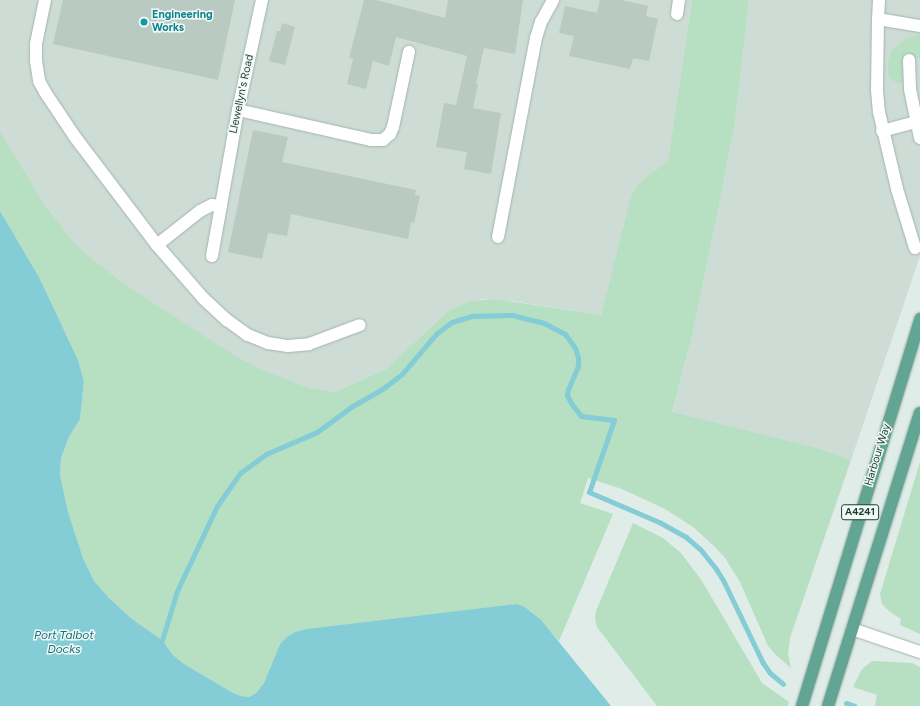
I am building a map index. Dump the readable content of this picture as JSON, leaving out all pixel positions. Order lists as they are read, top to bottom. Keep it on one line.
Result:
{"streets":{"main road":["Harbour Way","A4241"],"street":["Llewellyn's Road"]},"water":["Port Talbot Docks"],"places":["Engineering Works"]}
